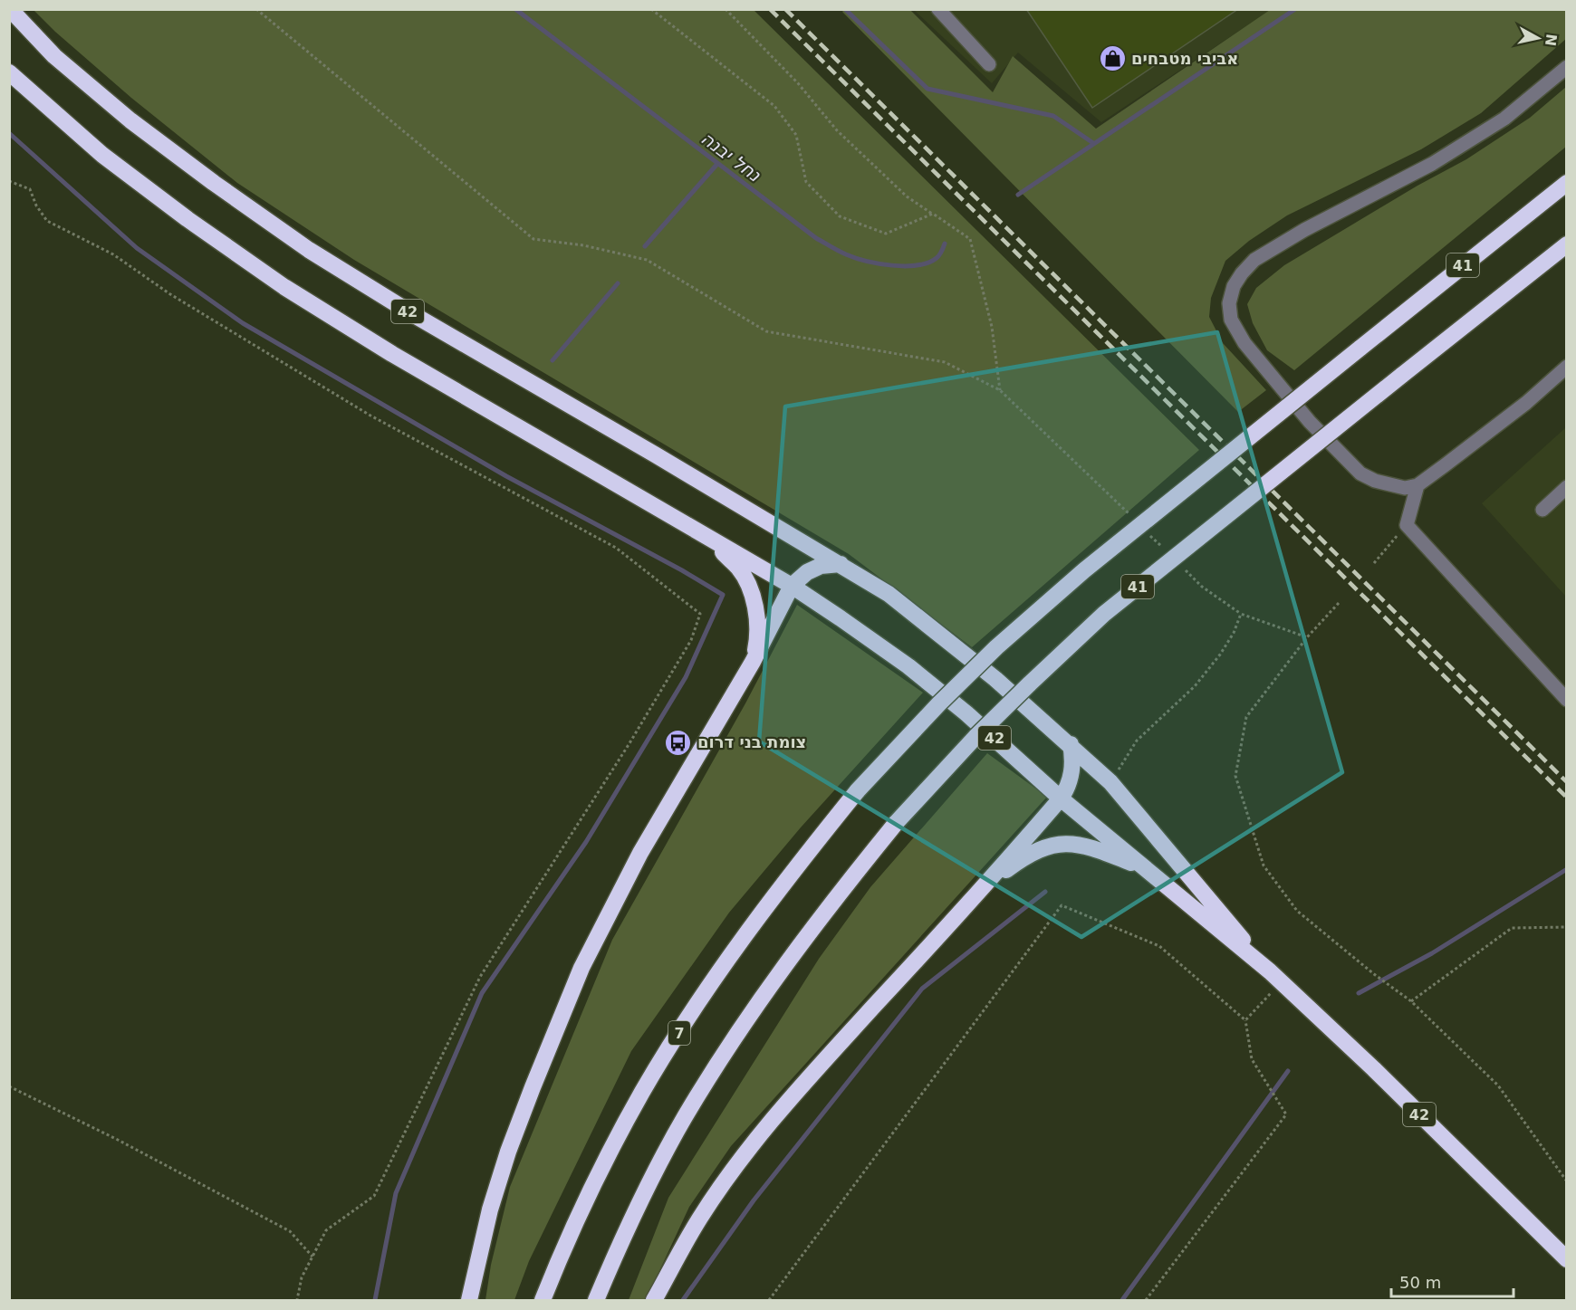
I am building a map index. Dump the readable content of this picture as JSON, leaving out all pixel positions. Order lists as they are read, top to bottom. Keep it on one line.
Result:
{"streets":{"highway":["41","42","7"]},"crossings":[["41","7"]],"water":["נחל יבנה"],"places":{"shop":["אביבי מטבחים"],"bus stop":["צומת בני דרום"]},"scale_bar":"50 m","north":"right"}
